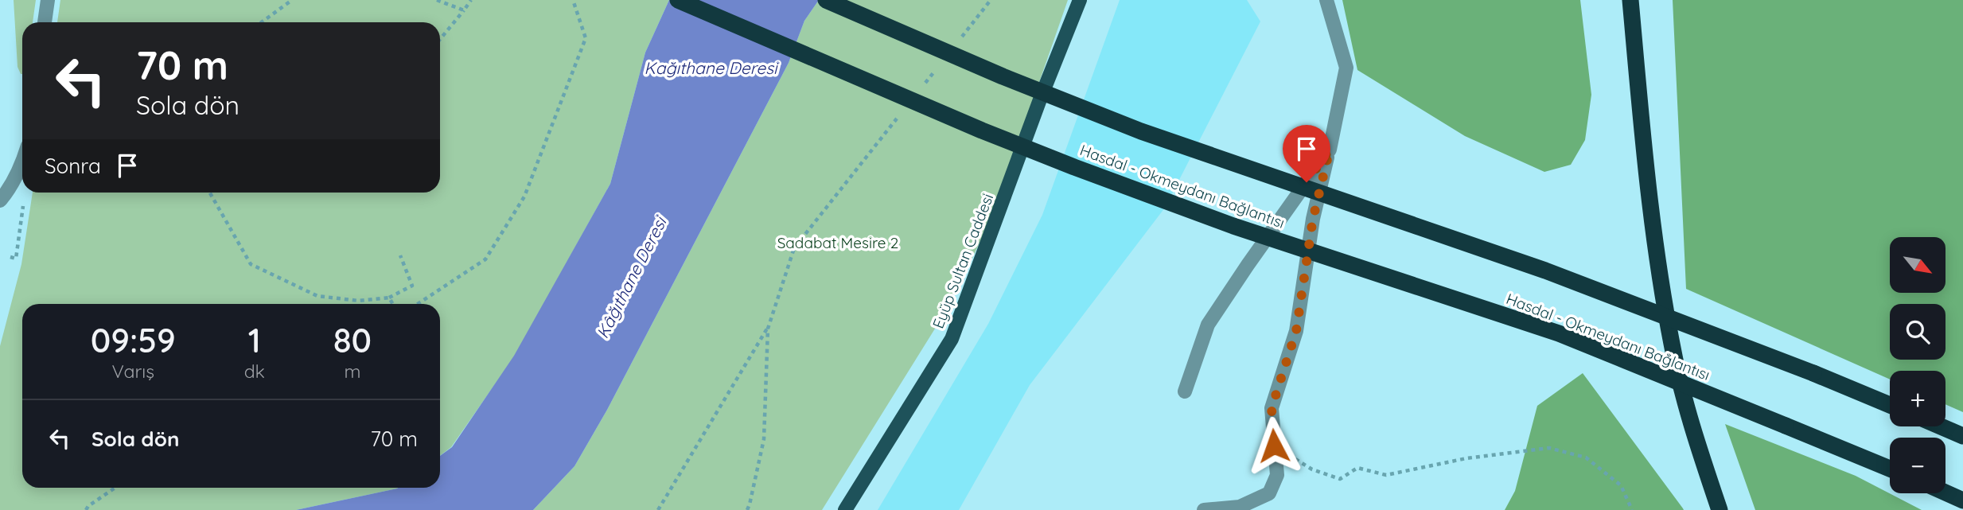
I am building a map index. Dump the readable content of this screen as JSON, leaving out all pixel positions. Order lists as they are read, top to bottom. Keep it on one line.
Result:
{"streets":{"highway":["Hasdal - Okmeydanı Bağlantısı"],"main road":["Eyüp Sultan Caddesi"]},"water":["Kağıthane Deresi","Kâğıthane Deresi"],"parks":["Sadabat Mesire 2"],"north":"bottom right","page":{"turn":["70 m","Sola dön"],"then":"Sonra","map_buttons":["+","−"],"eta":["09:59","Varış","1","dk","80","m"],"list":[{"name":"Sola dön","value":"70 m"}]}}
